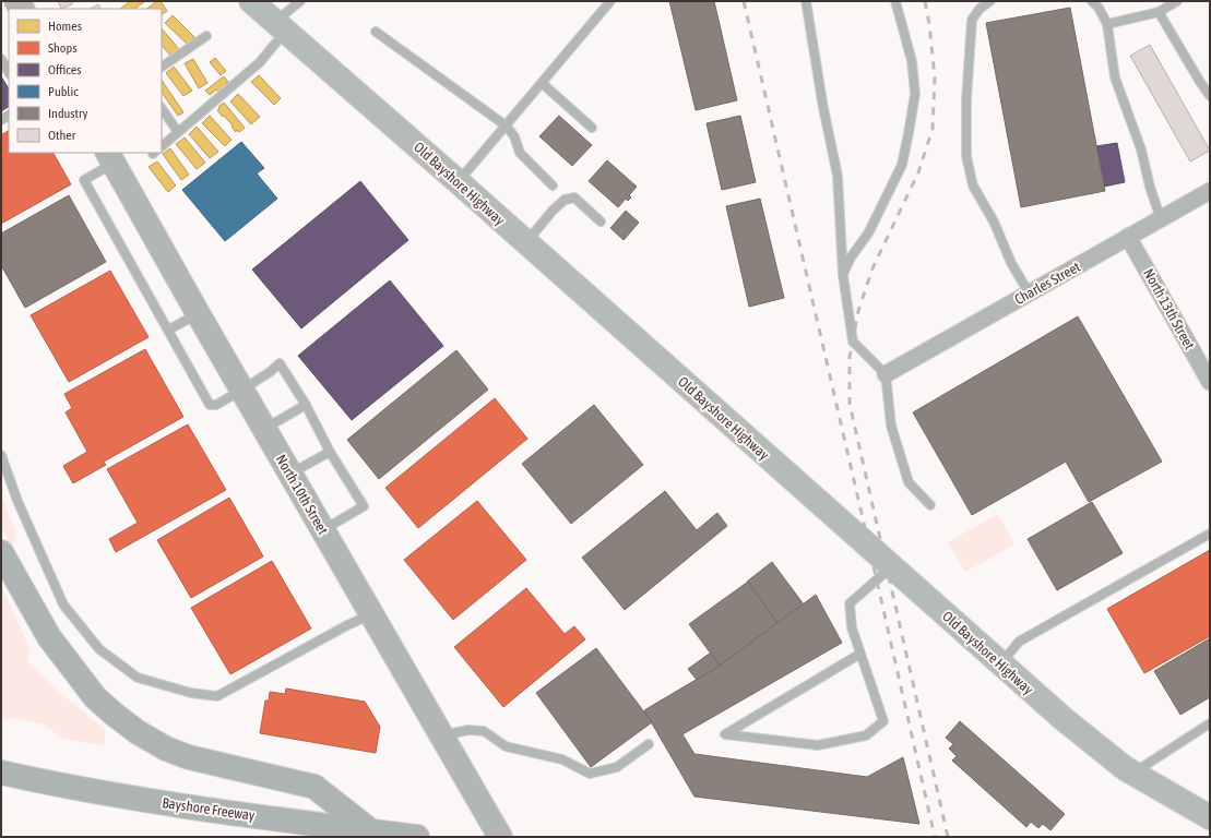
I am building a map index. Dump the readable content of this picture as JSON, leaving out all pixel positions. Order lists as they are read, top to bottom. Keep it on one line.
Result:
{"streets":{"highway":["Bayshore Freeway"],"main road":["Old Bayshore Highway","North 10th Street"],"street":["Charles Street","North 13th Street"]},"crossings":[["Charles Street","North 13th Street"]],"legend":["Homes","Shops","Offices","Public","Industry","Other"]}
